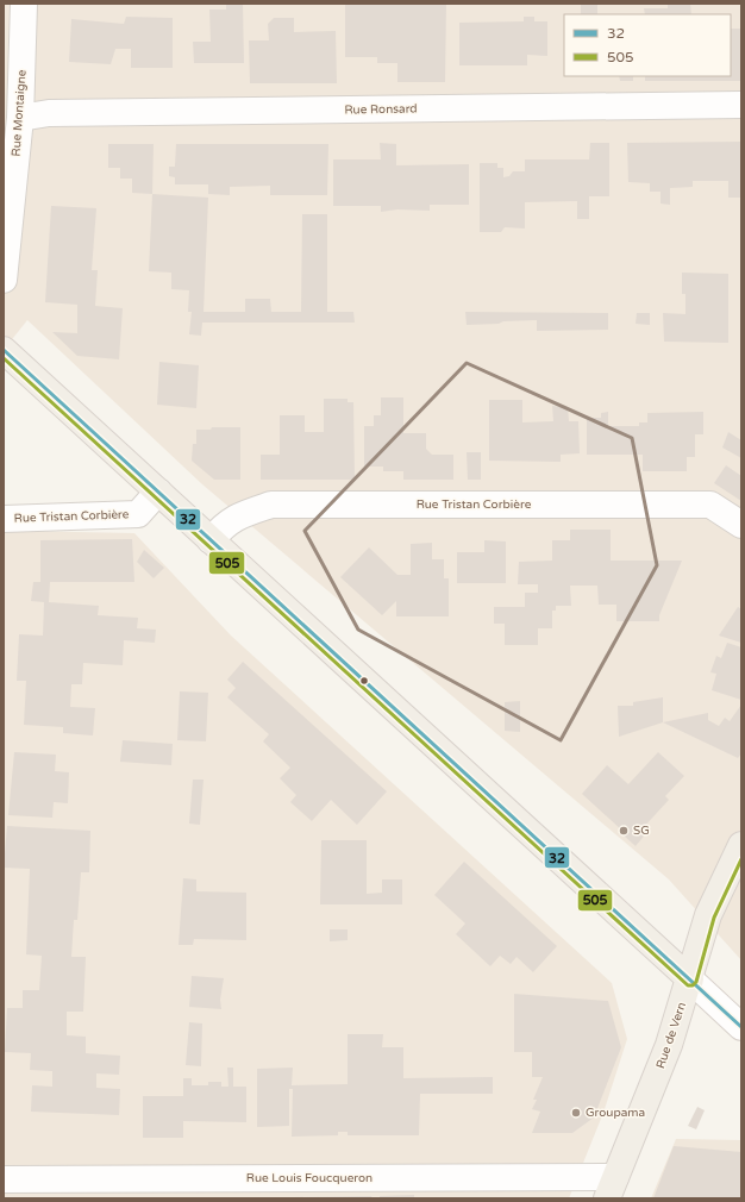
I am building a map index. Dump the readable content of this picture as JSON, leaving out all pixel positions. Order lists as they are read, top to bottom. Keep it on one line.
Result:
{"streets":{"main road":["Rue de Vern"],"street":["Rue Ronsard","Rue Montaigne","Rue Tristan Corbière","Rue Louis Foucqueron"]},"crossings":[["Rue Ronsard","Rue Montaigne"],["Rue de Vern","Rue Louis Foucqueron"]],"places":["SG","Groupama"],"lines":["transit line 32","transit line 505"],"legend":["32","505"]}
